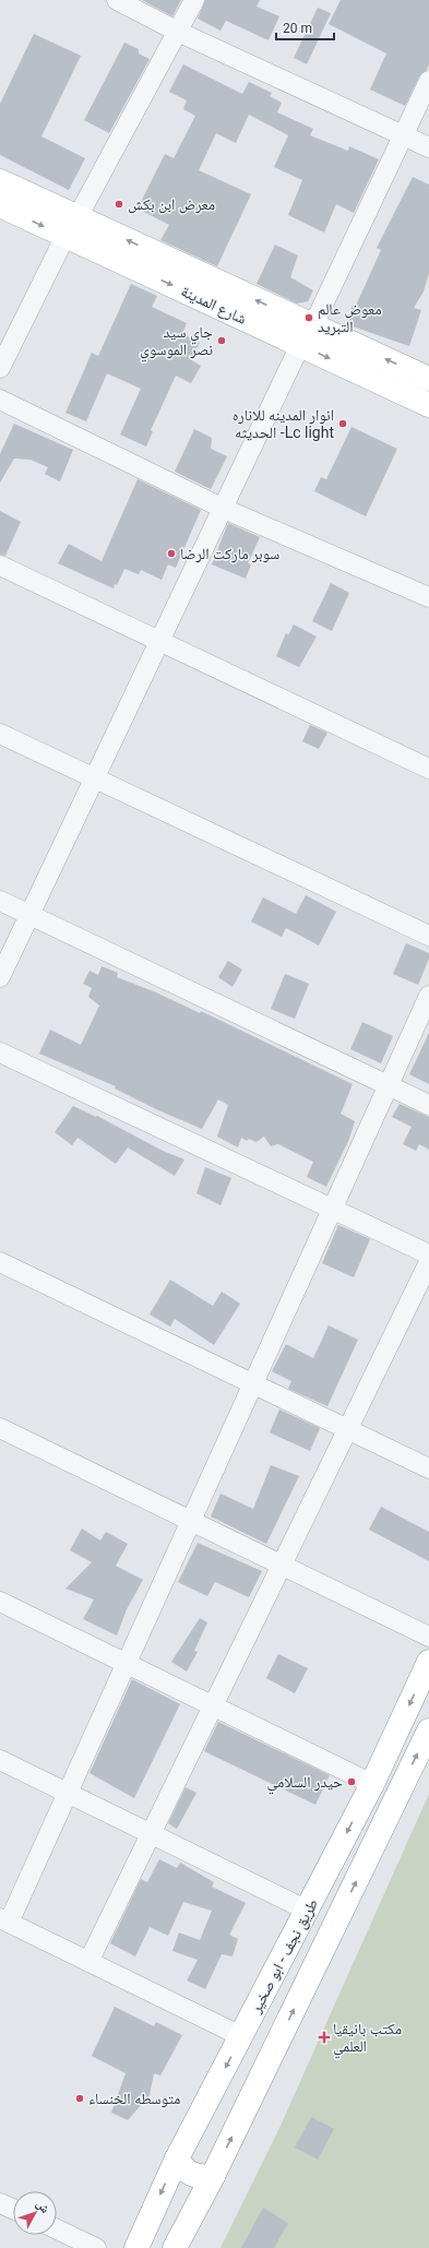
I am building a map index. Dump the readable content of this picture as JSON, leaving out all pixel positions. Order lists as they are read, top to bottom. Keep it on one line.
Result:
{"streets":{"main road":["شارع المدينة","طريق نجف - ابو صخير"]},"places":{"other":["معرض ابن بكش","معوض عالم التبريد","جاي سيد نصر الموسوي","انوار المدينه للاناره الحديثه -Lc light","سوبر ماركت الرضا","حيدر السلامي","متوسطه الخنساء"],"health":["مكتب بانيقيا العلمي"]},"scale_bar":"20 m","north":"top right"}
